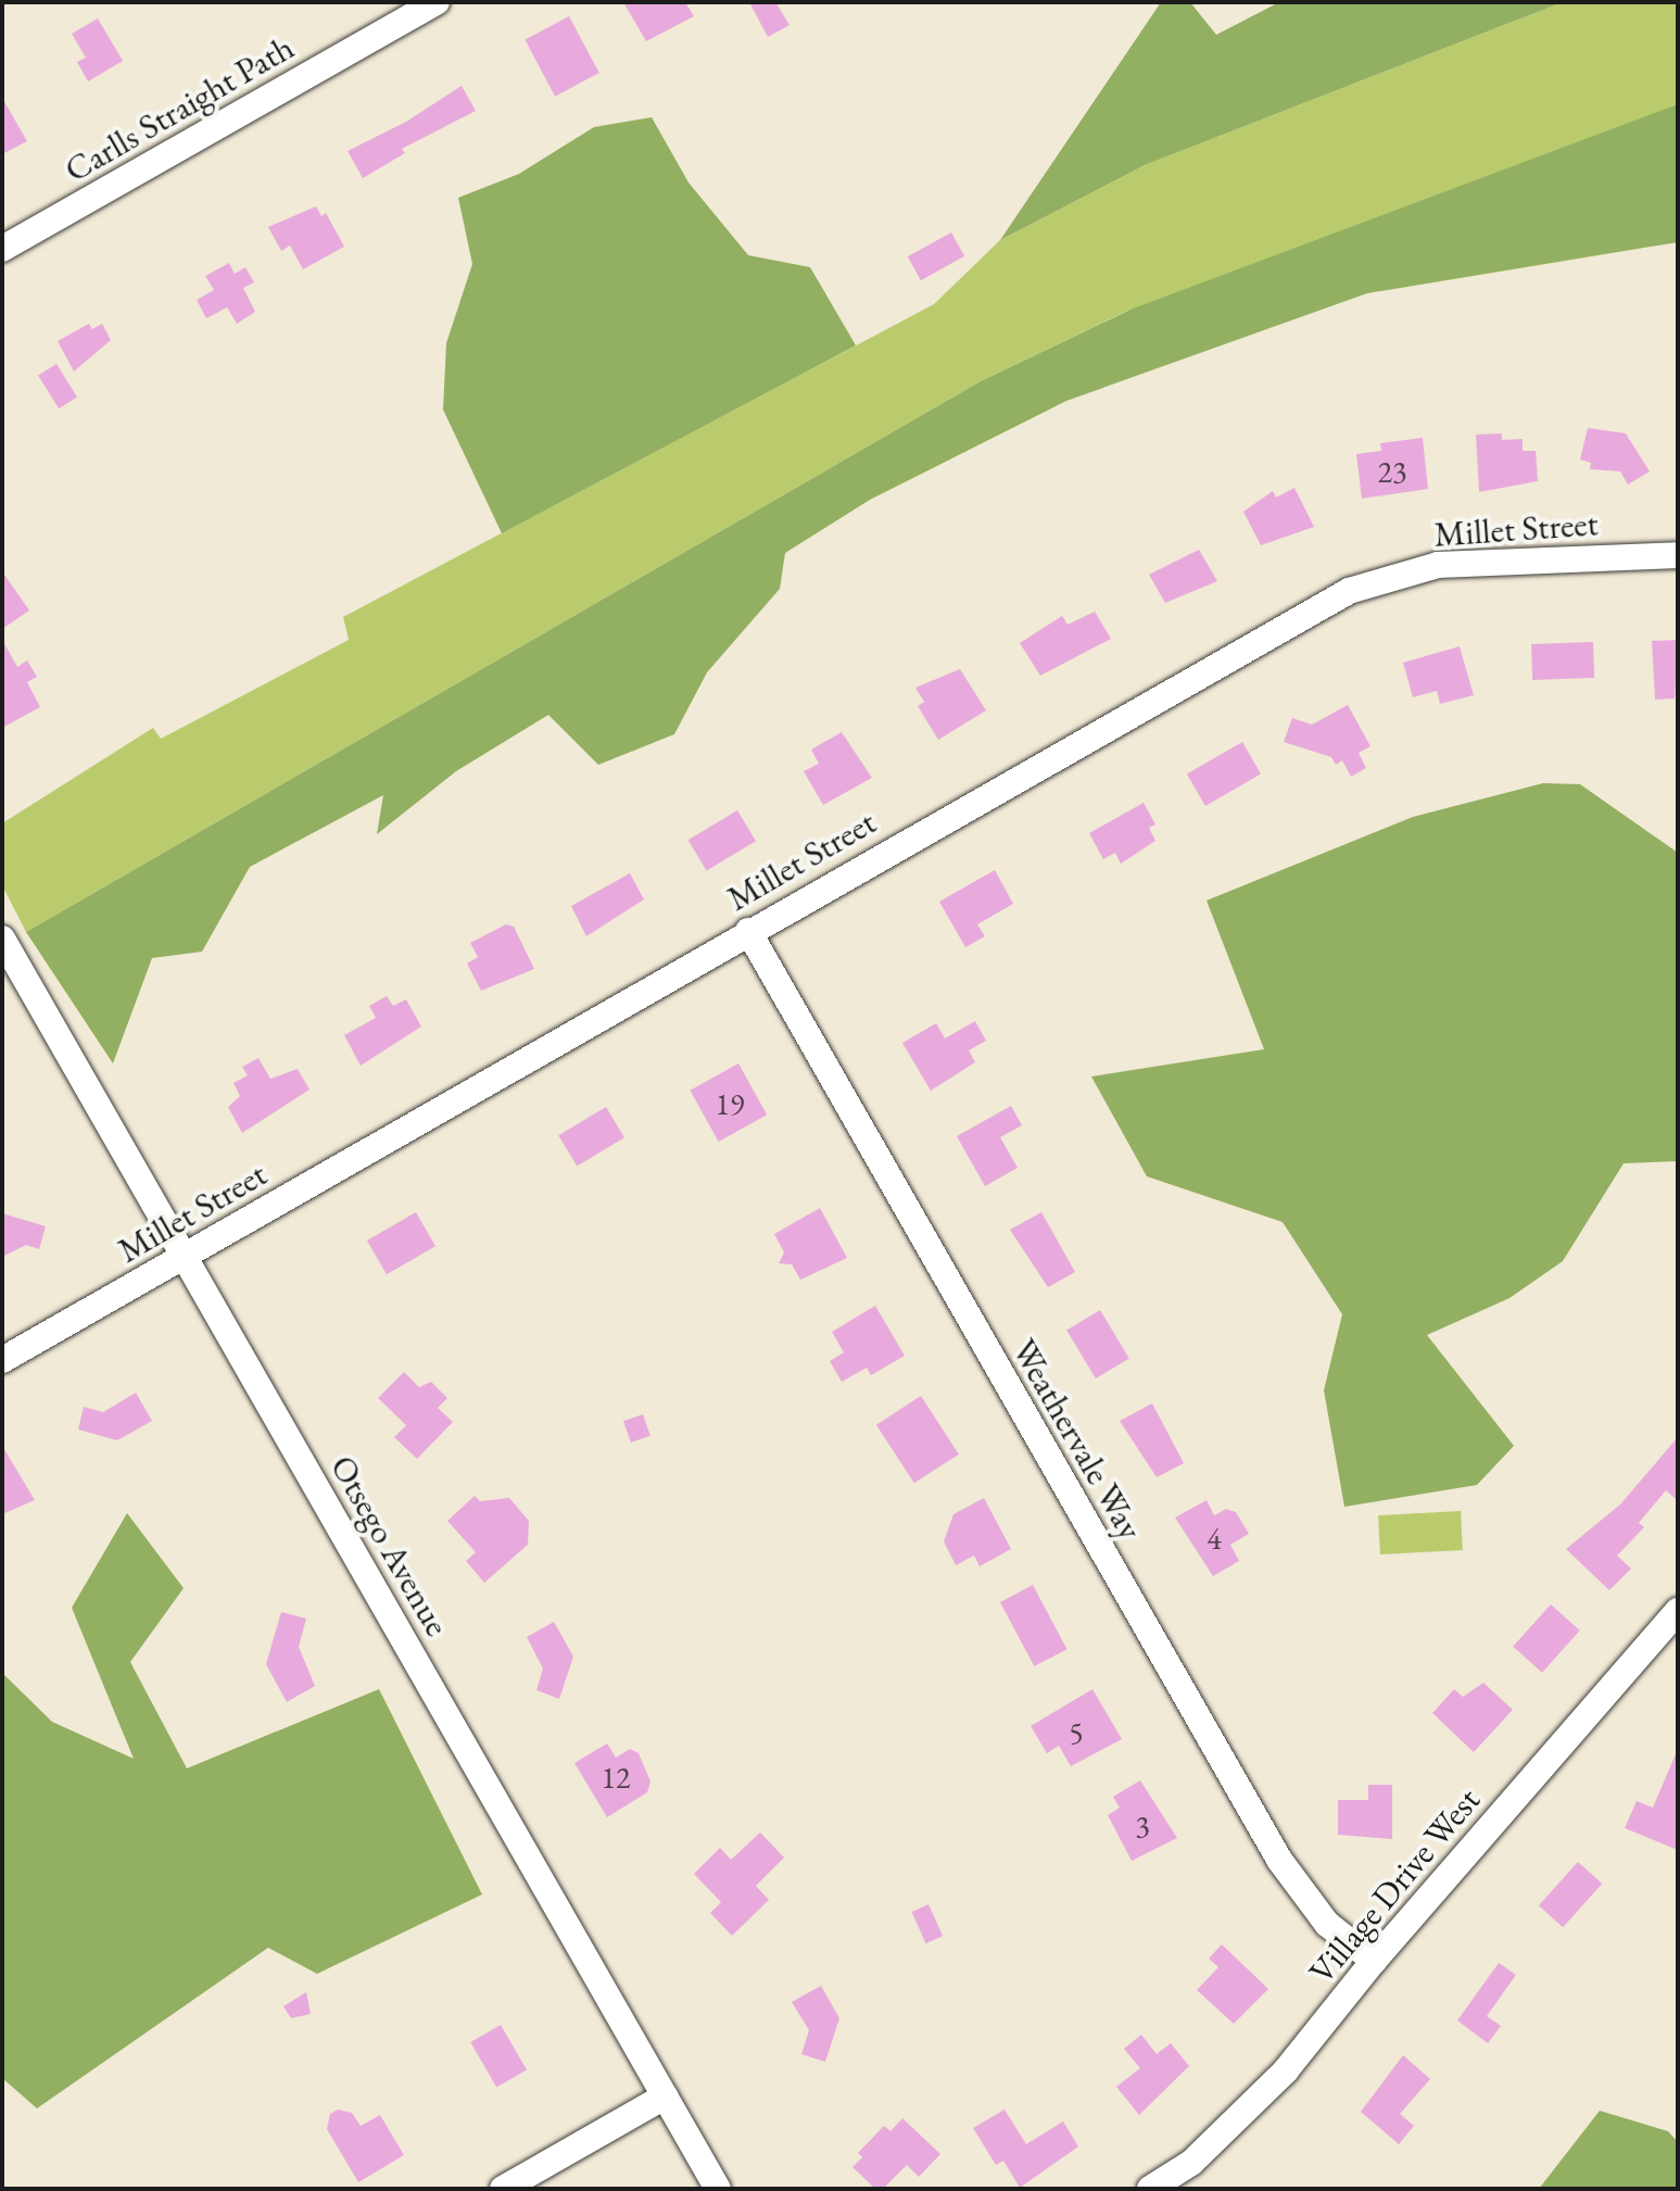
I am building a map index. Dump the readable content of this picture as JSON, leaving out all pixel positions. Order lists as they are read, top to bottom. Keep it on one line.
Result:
{"streets":{"street":["Carlls Straight Path","Millet Street","Weathervale Way","Otsego Avenue","Village Drive West"]},"crossings":[["Millet Street","Weathervale Way"],["Millet Street","Otsego Avenue"],["Weathervale Way","Village Drive West"]],"house_numbers":["23","19","4","5","12","3"]}
